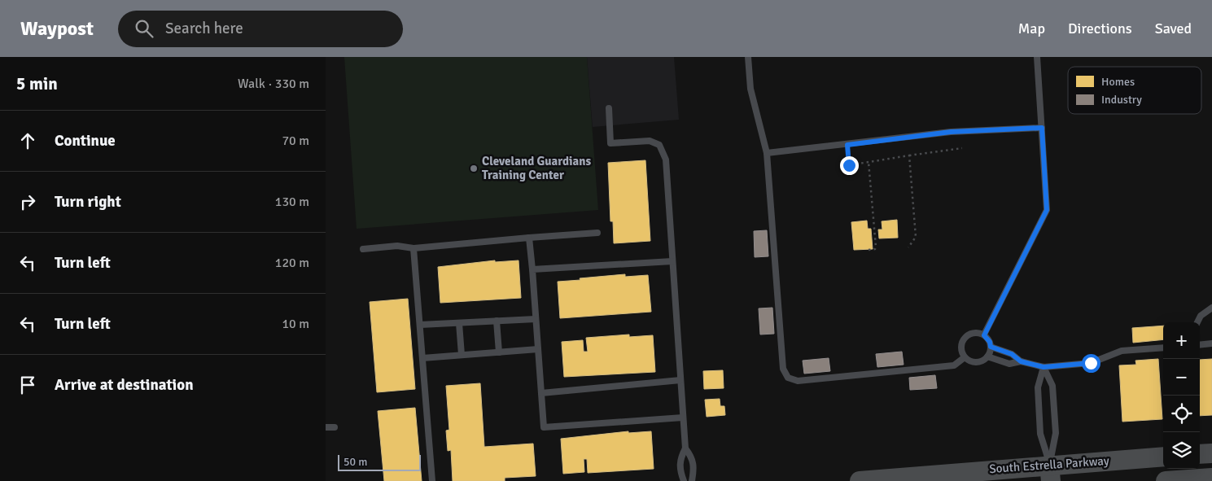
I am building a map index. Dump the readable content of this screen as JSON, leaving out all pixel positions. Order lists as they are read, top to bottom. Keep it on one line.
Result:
{"streets":{"main road":["South Estrella Parkway"]},"places":["Cleveland Guardians Training Center"],"legend":["Homes","Industry"],"scale_bar":"50 m","page":{"header":"Waypost","search":"Search here","nav":["Map","Directions","Saved"],"heading":["5 min","Walk · 330 m"],"list":[["Continue","70 m"],["Turn right","130 m"],["Turn left","120 m"],["Turn left","10 m"],"Arrive at destination"],"map_buttons":["+","−"],"scale":"50 m"}}
